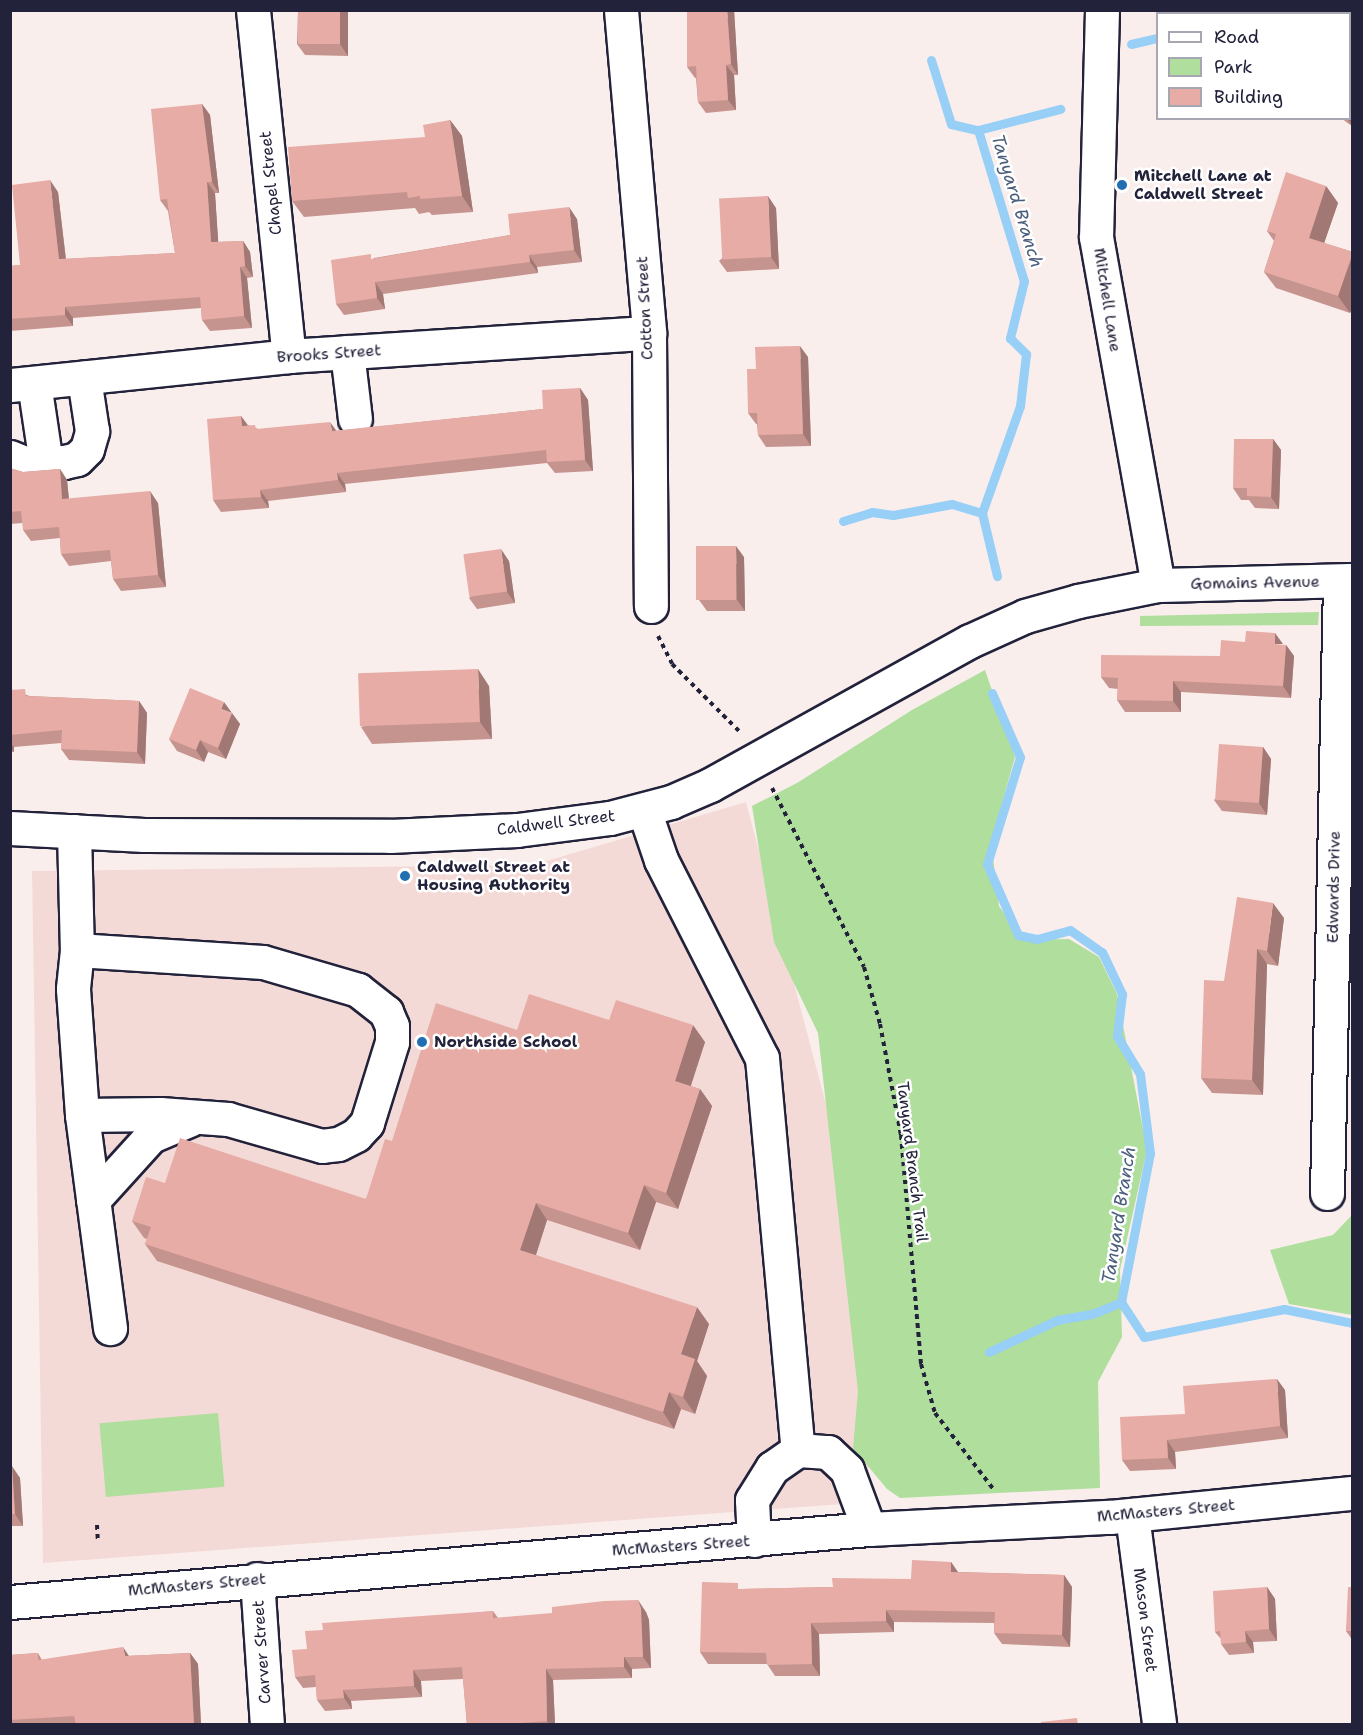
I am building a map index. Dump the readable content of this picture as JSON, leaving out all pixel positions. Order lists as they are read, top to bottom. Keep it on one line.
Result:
{"streets":{"street":["Chapel Street","Mitchell Lane","Cotton Street","Brooks Street","Gomains Avenue","Caldwell Street","Edwards Drive","McMasters Street","Mason Street","Carver Street"],"path":["Tanyard Branch Trail"]},"crossings":[["Chapel Street","Brooks Street"],["Mitchell Lane","Gomains Avenue"],["Mitchell Lane","Caldwell Street"],["Cotton Street","Brooks Street"],["Gomains Avenue","Caldwell Street"],["Gomains Avenue","Edwards Drive"],["Tanyard Branch Trail","McMasters Street"],["McMasters Street","Mason Street"],["McMasters Street","Carver Street"]],"water":["Tanyard Branch"],"places":["Mitchell Lane at Caldwell Street","Caldwell Street at Housing Authority","Northside School"],"legend":["Road","Park","Building"]}
